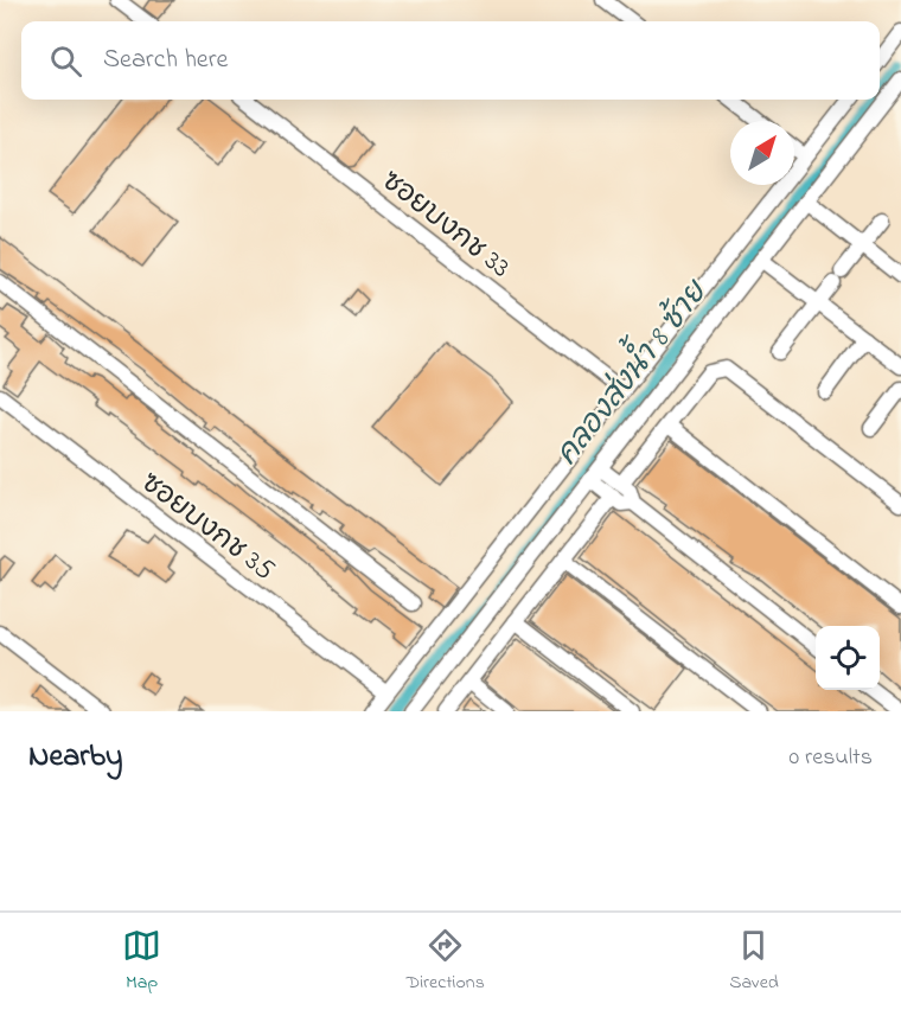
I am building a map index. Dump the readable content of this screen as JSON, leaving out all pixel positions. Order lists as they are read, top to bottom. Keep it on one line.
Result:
{"streets":{"street":["ซอยบงกช 33","ซอยบงกช 35"]},"water":["คลองส่งน้ำ 8 ซ้าย"],"north":"top right","page":{"search":"Search here","heading":["Nearby","0 results"],"nav":["Map","Directions","Saved"]}}
